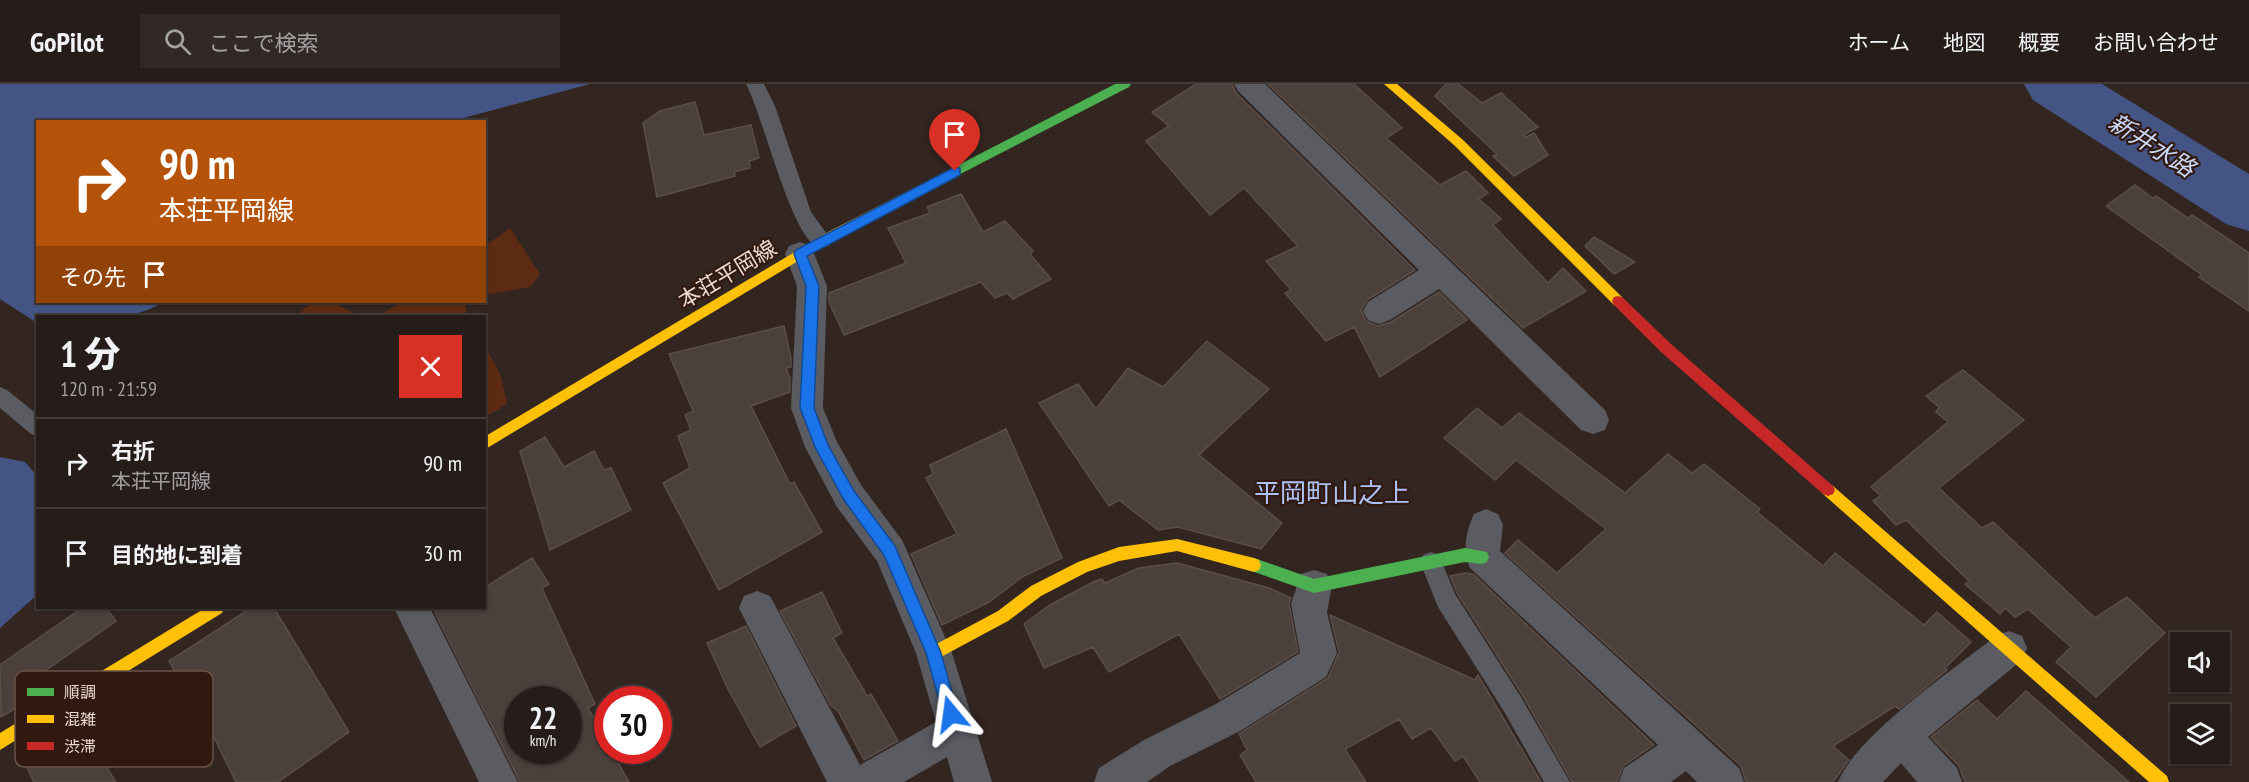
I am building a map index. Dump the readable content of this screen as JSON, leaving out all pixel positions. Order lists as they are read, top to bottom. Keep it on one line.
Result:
{"streets":{"street":["本荘平岡線"]},"districts":["平岡町山之上"],"water":["新井水路"],"legend":["順調","混雑","渋滞"],"page":{"header":"GoPilot","search":"ここで検索","nav":["ホーム","地図","概要","お問い合わせ"],"turn":["90 m","本荘平岡線"],"then":"その先","heading":["1 分","120 m · 21:59"],"list":[{"name":"右折","note":"本荘平岡線","value":"90 m"},{"name":"目的地に到着","value":"30 m"}],"speed":"22 km/h","limit":"30"}}
